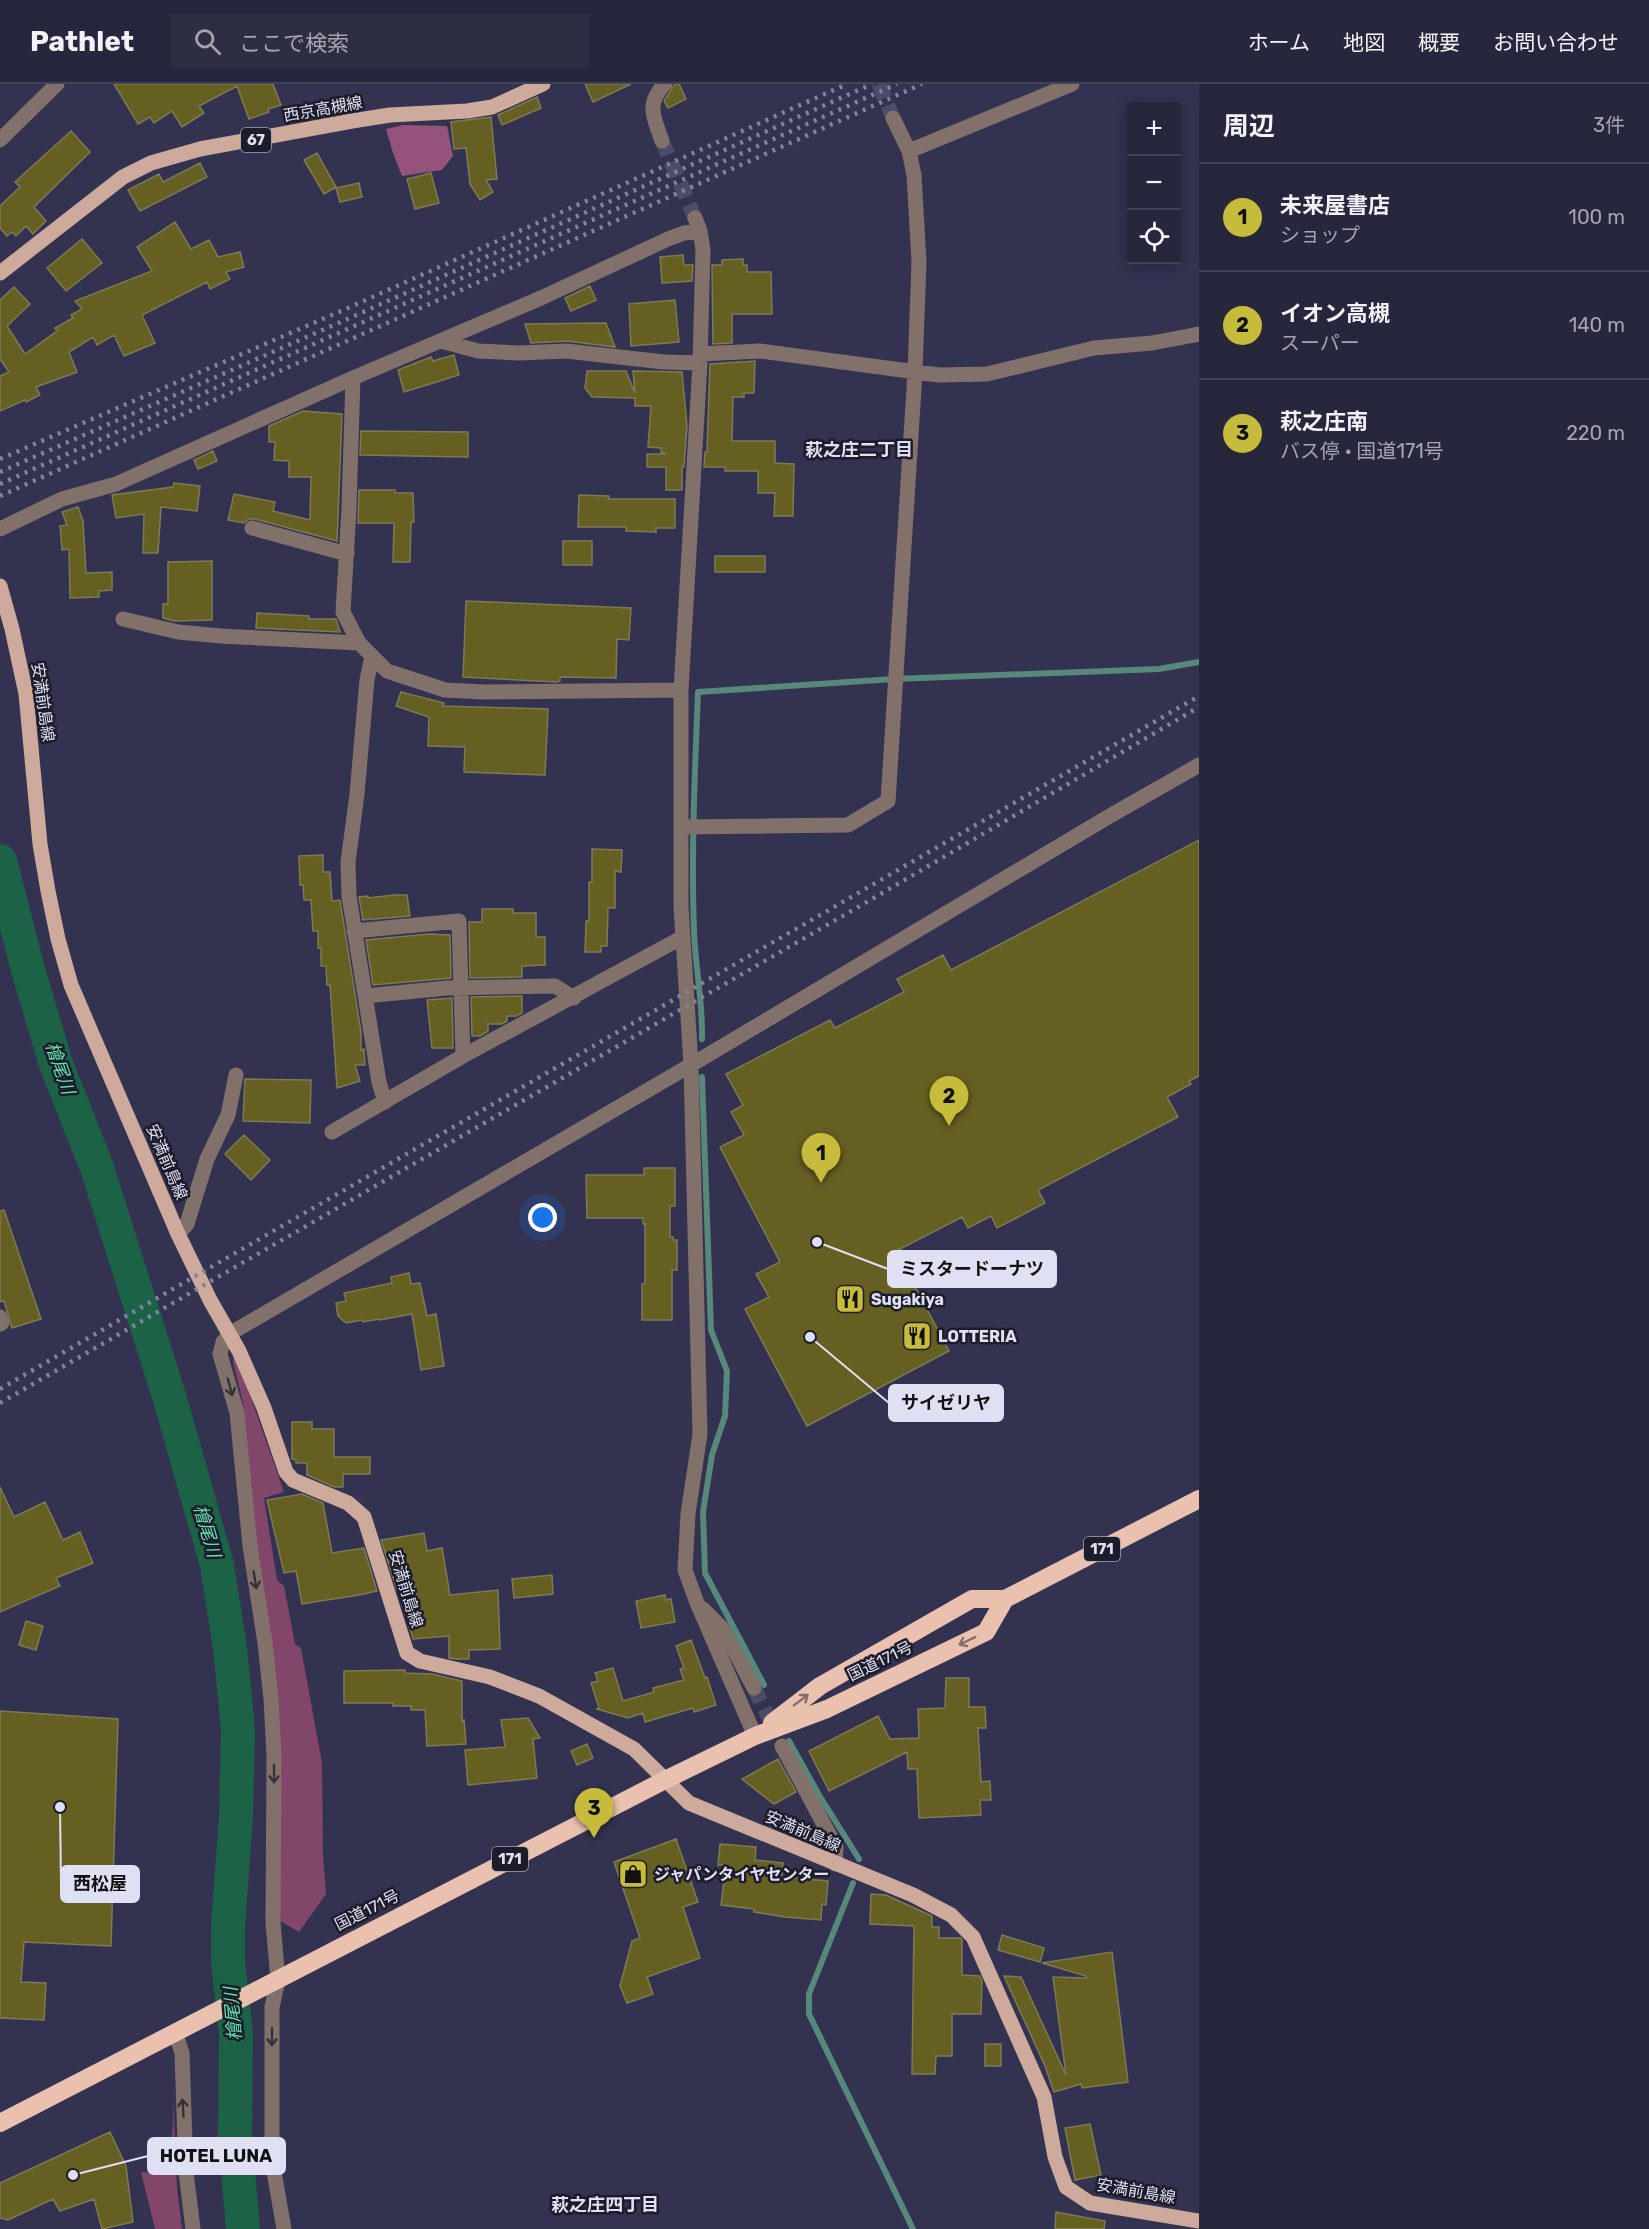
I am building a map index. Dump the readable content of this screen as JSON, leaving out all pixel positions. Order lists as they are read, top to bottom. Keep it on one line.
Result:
{"streets":{"highway":["171","国道171号"],"main road":["西京高槻線","67","安満前島線"]},"crossings":[["安満前島線","国道171号"]],"districts":["萩之庄二丁目","萩之庄四丁目"],"water":["檜尾川"],"places":{"other":["ミスタードーナツ","サイゼリヤ","西松屋","HOTEL LUNA"],"restaurant":["Sugakiya","LOTTERIA"],"shop":["ジャパンタイヤセンター"]},"page":{"header":"Pathlet","search":"ここで検索","nav":["ホーム","地図","概要","お問い合わせ"],"heading":["周辺","3件"],"map_buttons":["+","−"],"list":[{"mark":"1","name":"未来屋書店","note":"ショップ","value":"100 m"},{"mark":"2","name":"イオン高槻","note":"スーパー","value":"140 m"},{"mark":"3","name":"萩之庄南","note":"バス停 · 国道171号","value":"220 m"}],"pins":["2","1","3"]}}
